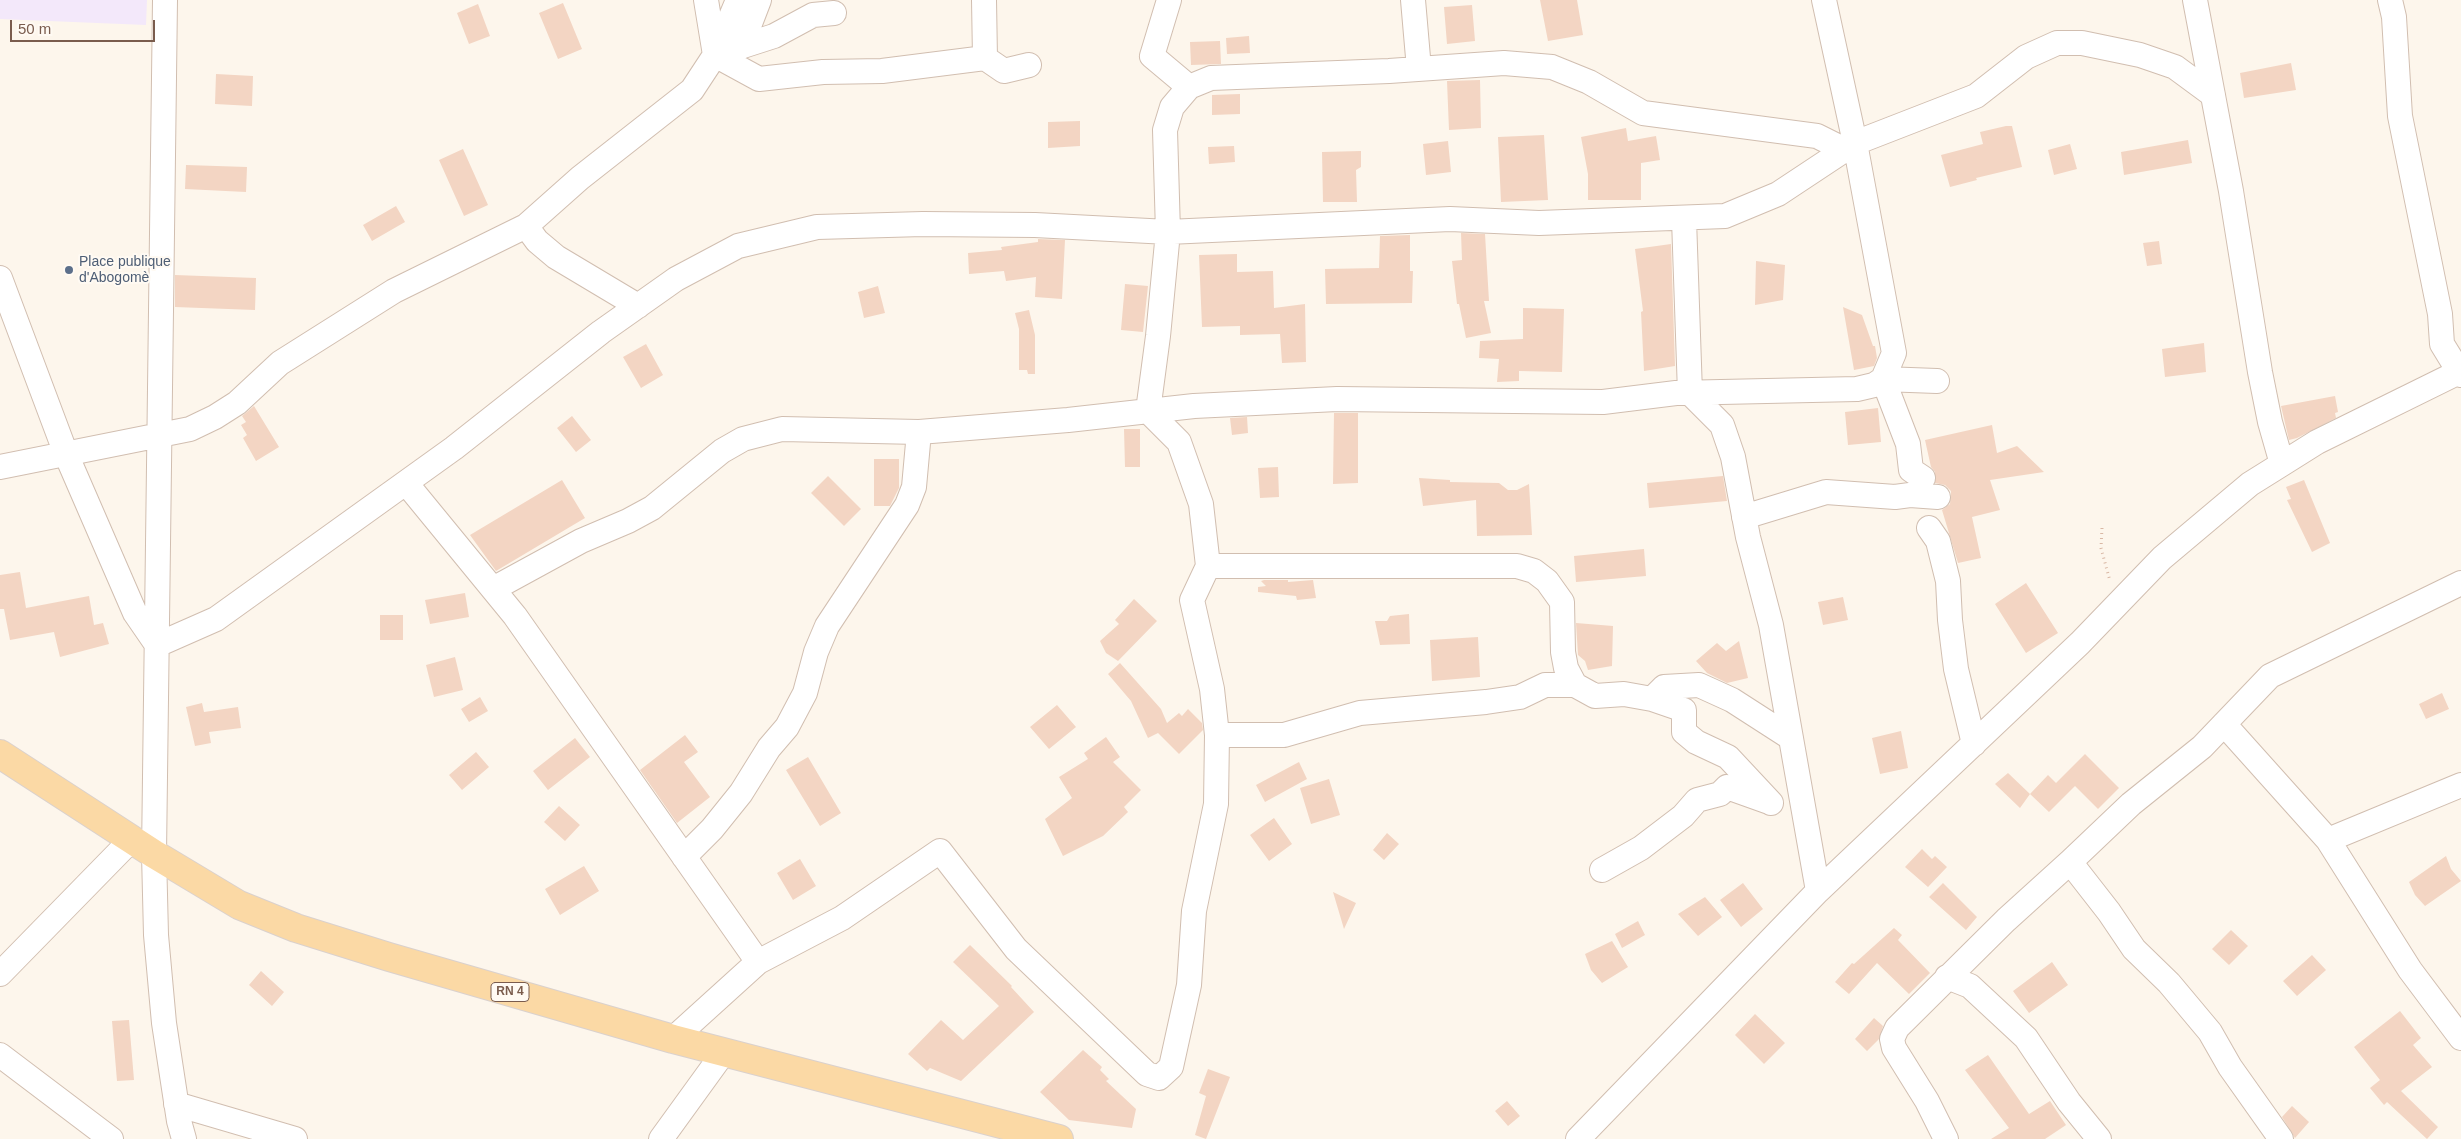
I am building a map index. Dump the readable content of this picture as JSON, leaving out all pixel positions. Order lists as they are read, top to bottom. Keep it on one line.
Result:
{"streets":{"main road":["RN 4"]},"places":["Place publique d'Abogomè"],"scale_bar":"50 m"}
